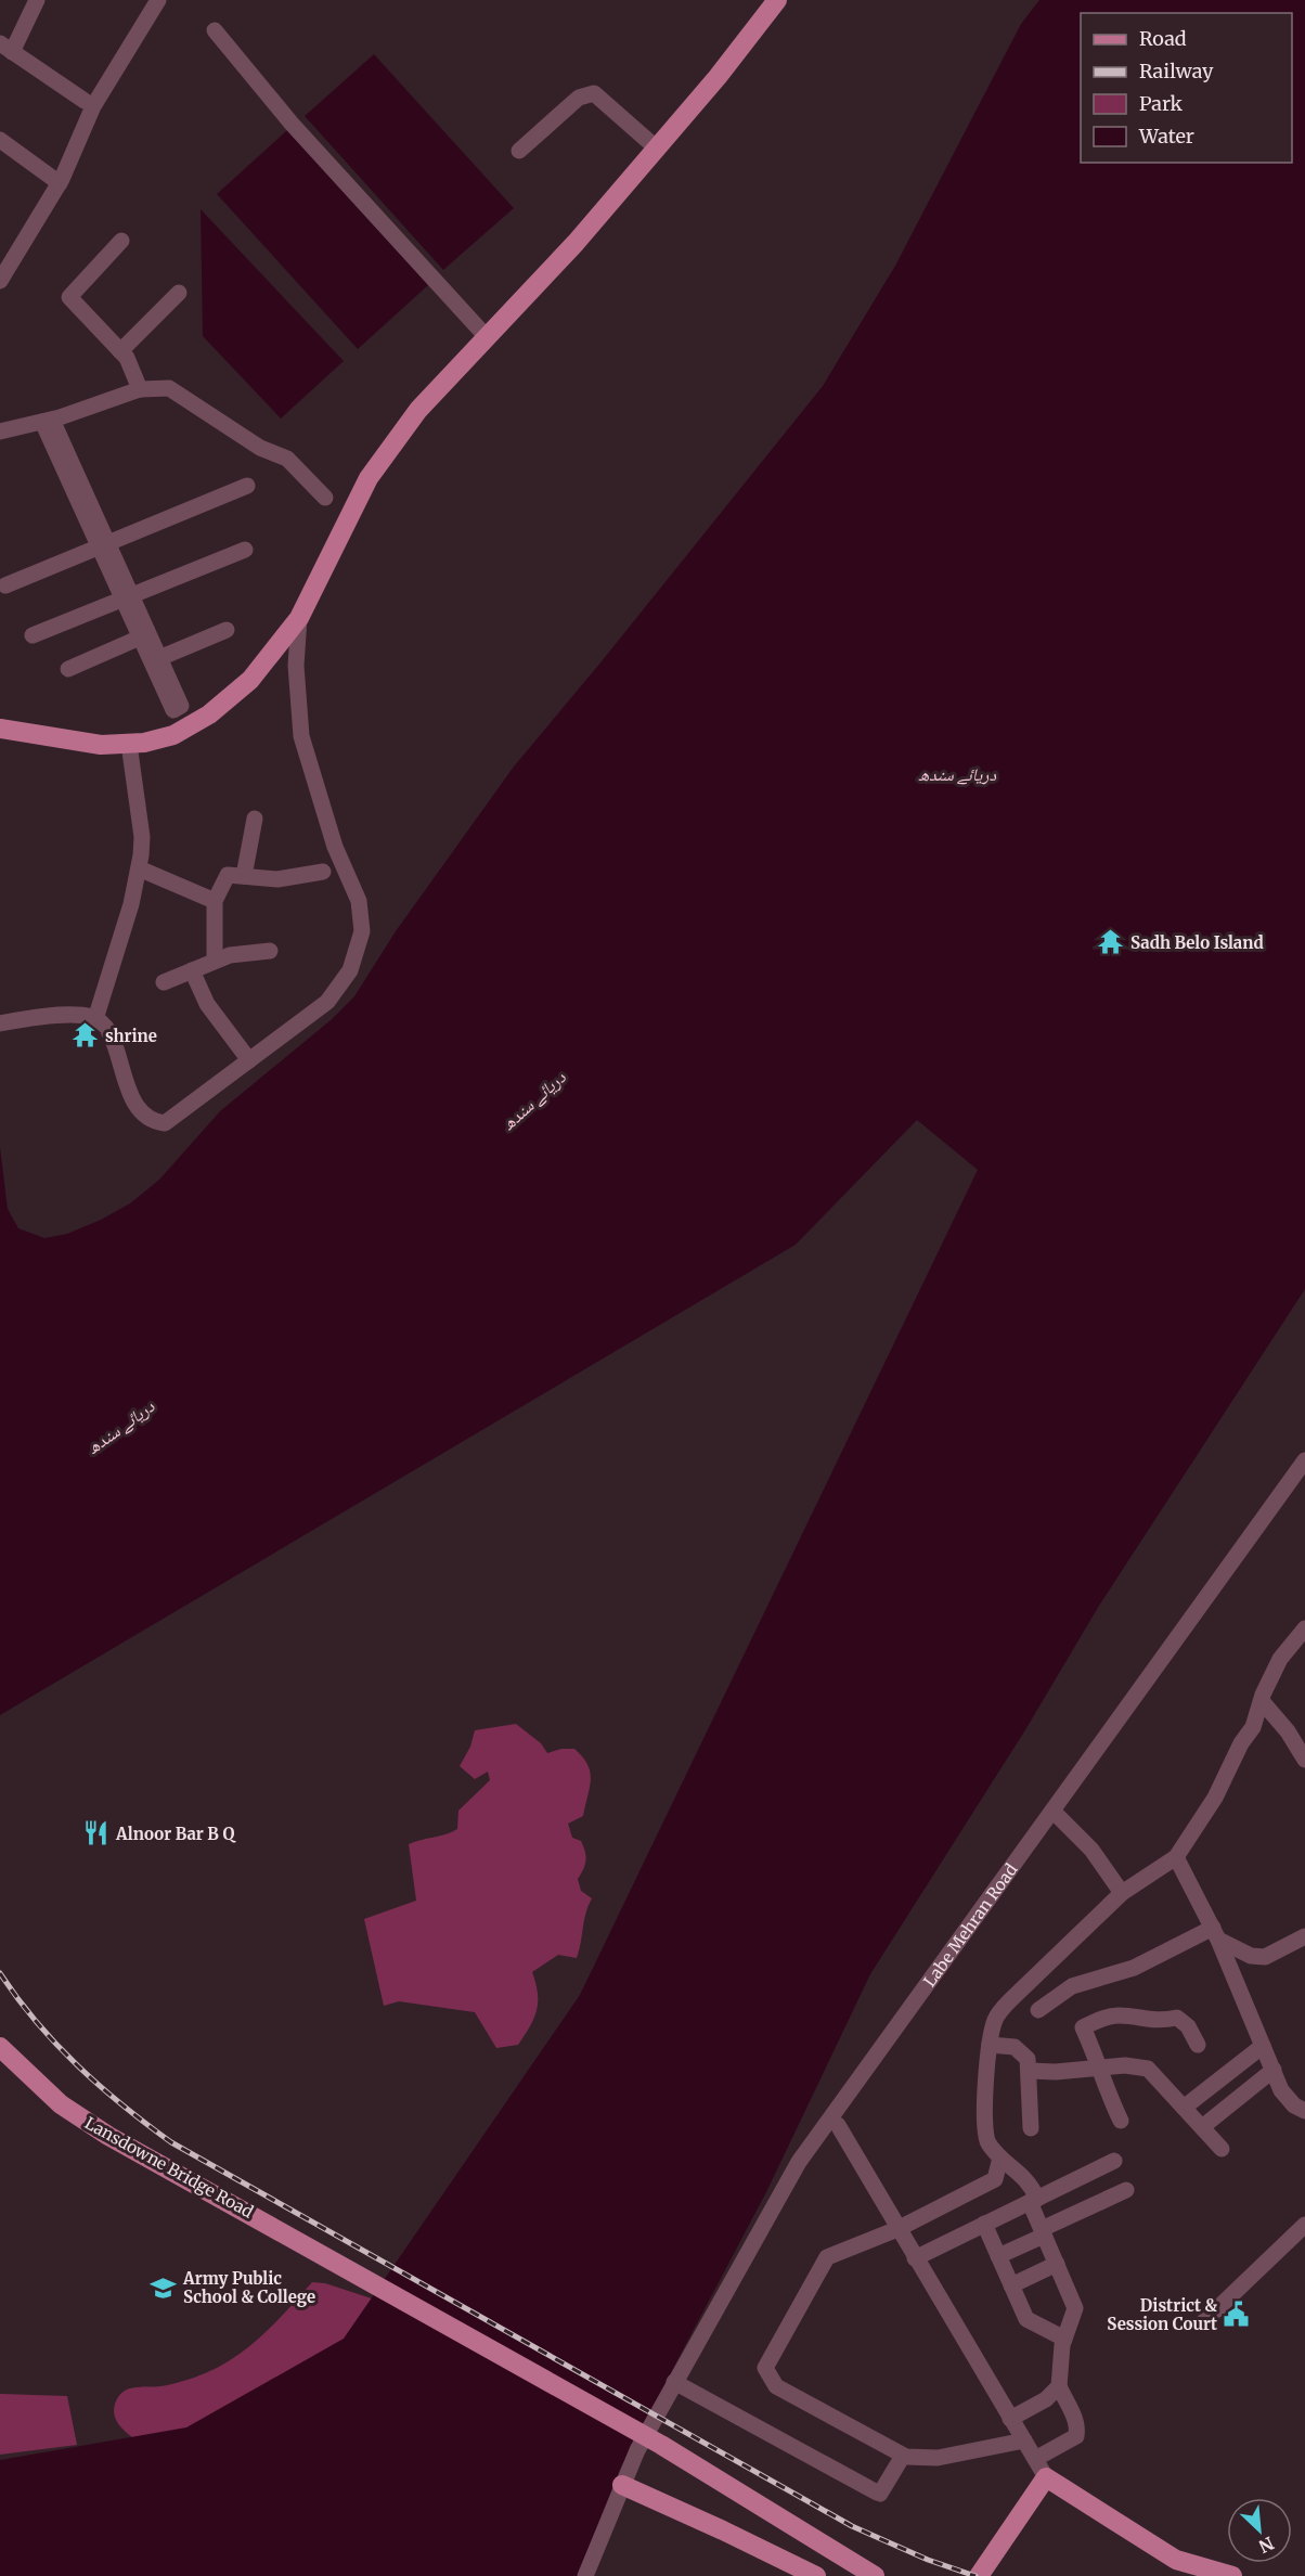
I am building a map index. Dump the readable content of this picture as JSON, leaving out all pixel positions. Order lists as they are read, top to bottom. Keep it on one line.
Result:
{"streets":{"main road":["Lansdowne Bridge Road"],"street":["Labe Mehran Road"]},"water":["دریائے سندھ"],"places":{"temple":["Sadh Belo Island","shrine"],"restaurant":["Alnoor Bar B Q"],"school or university":["Army Public School & College"],"public building":["District & Session Court"]},"legend":["Road","Railway","Park","Water"],"north":"bottom right"}
